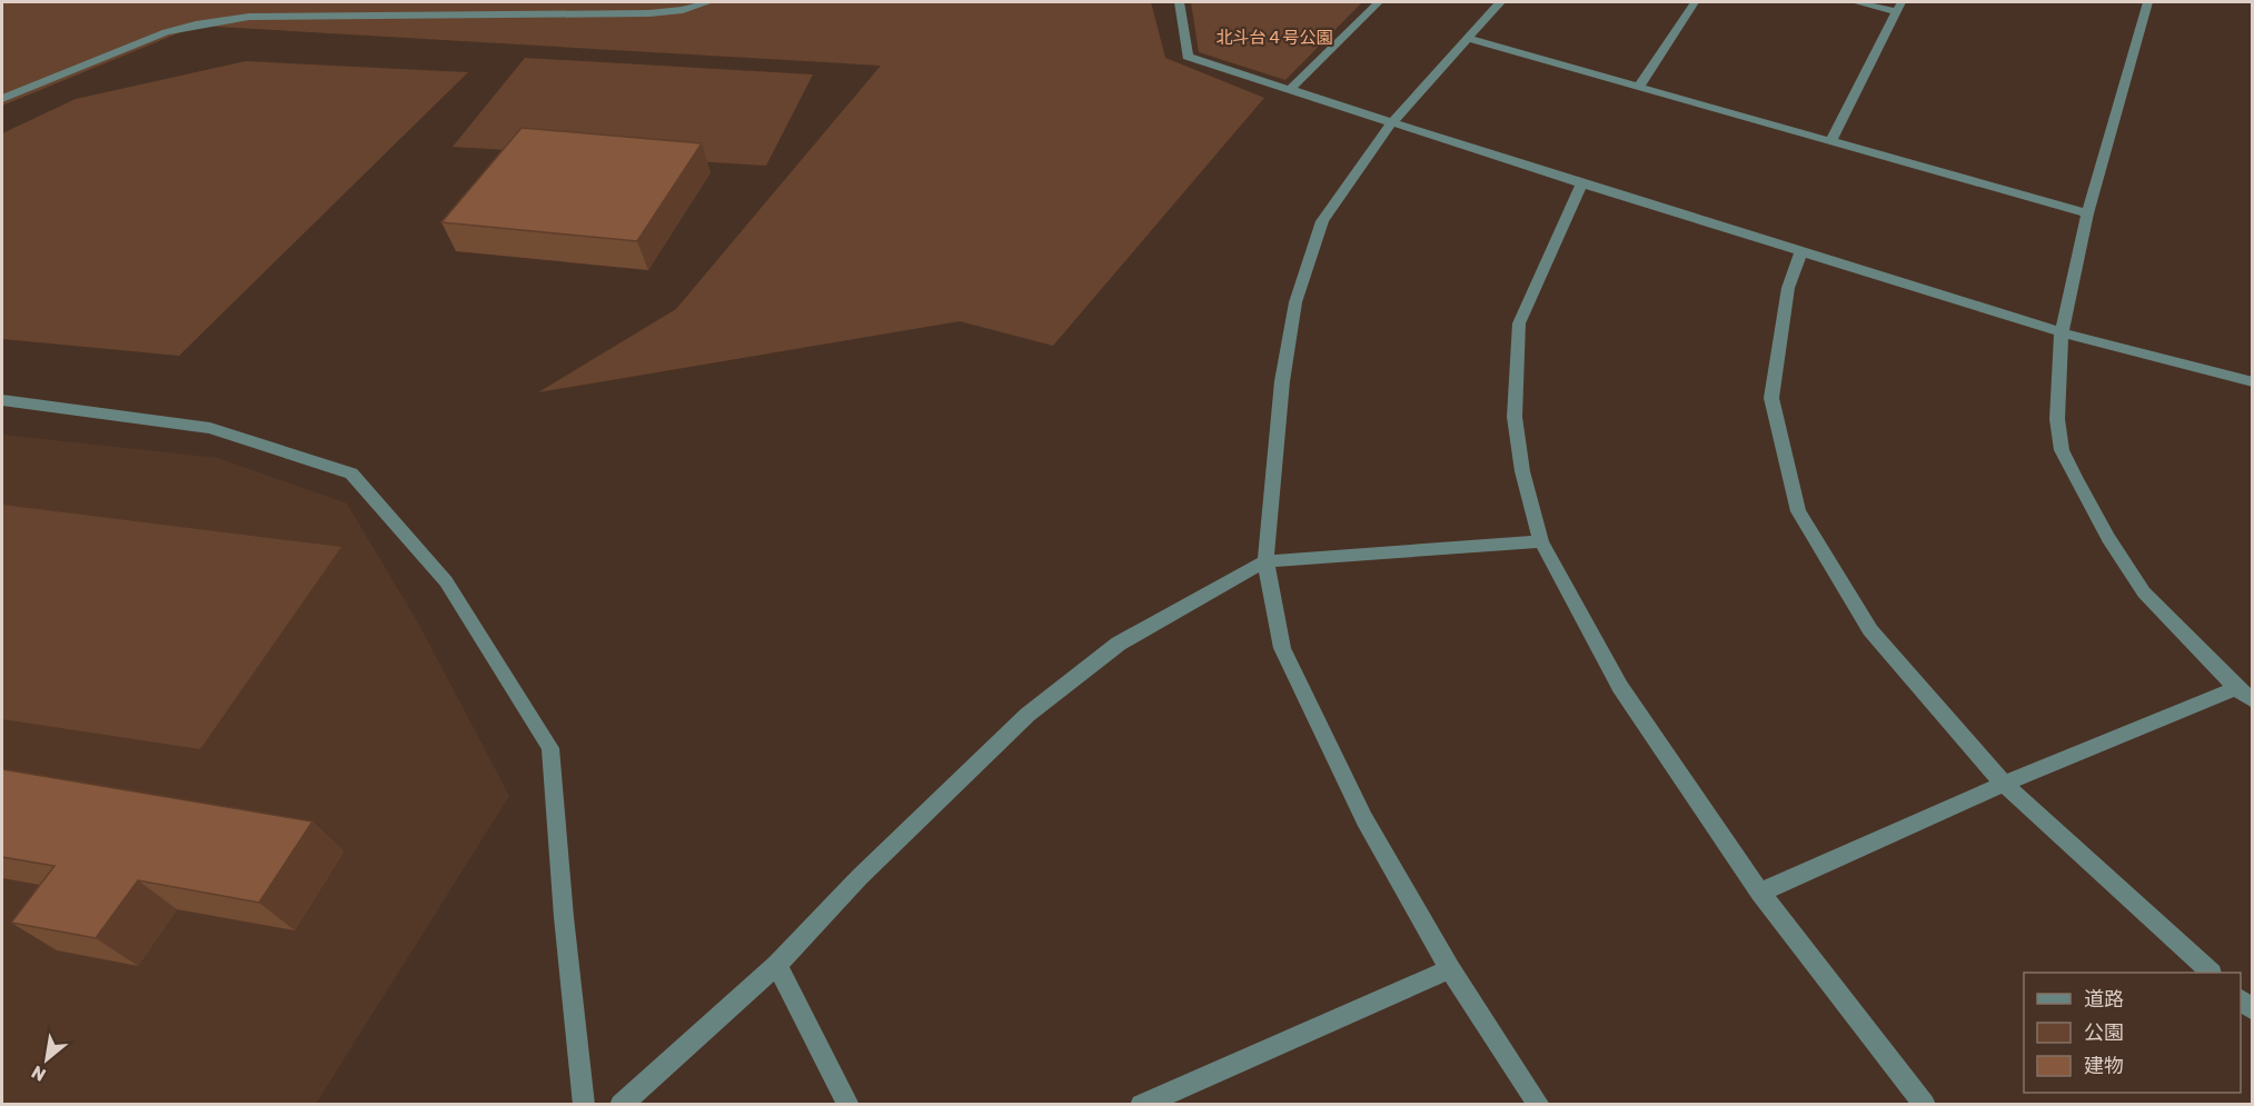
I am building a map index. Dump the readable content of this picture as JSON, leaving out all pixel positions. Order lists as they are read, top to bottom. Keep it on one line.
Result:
{"parks":["北斗台４号公園"],"legend":["道路","公園","建物"],"north":"bottom left"}
